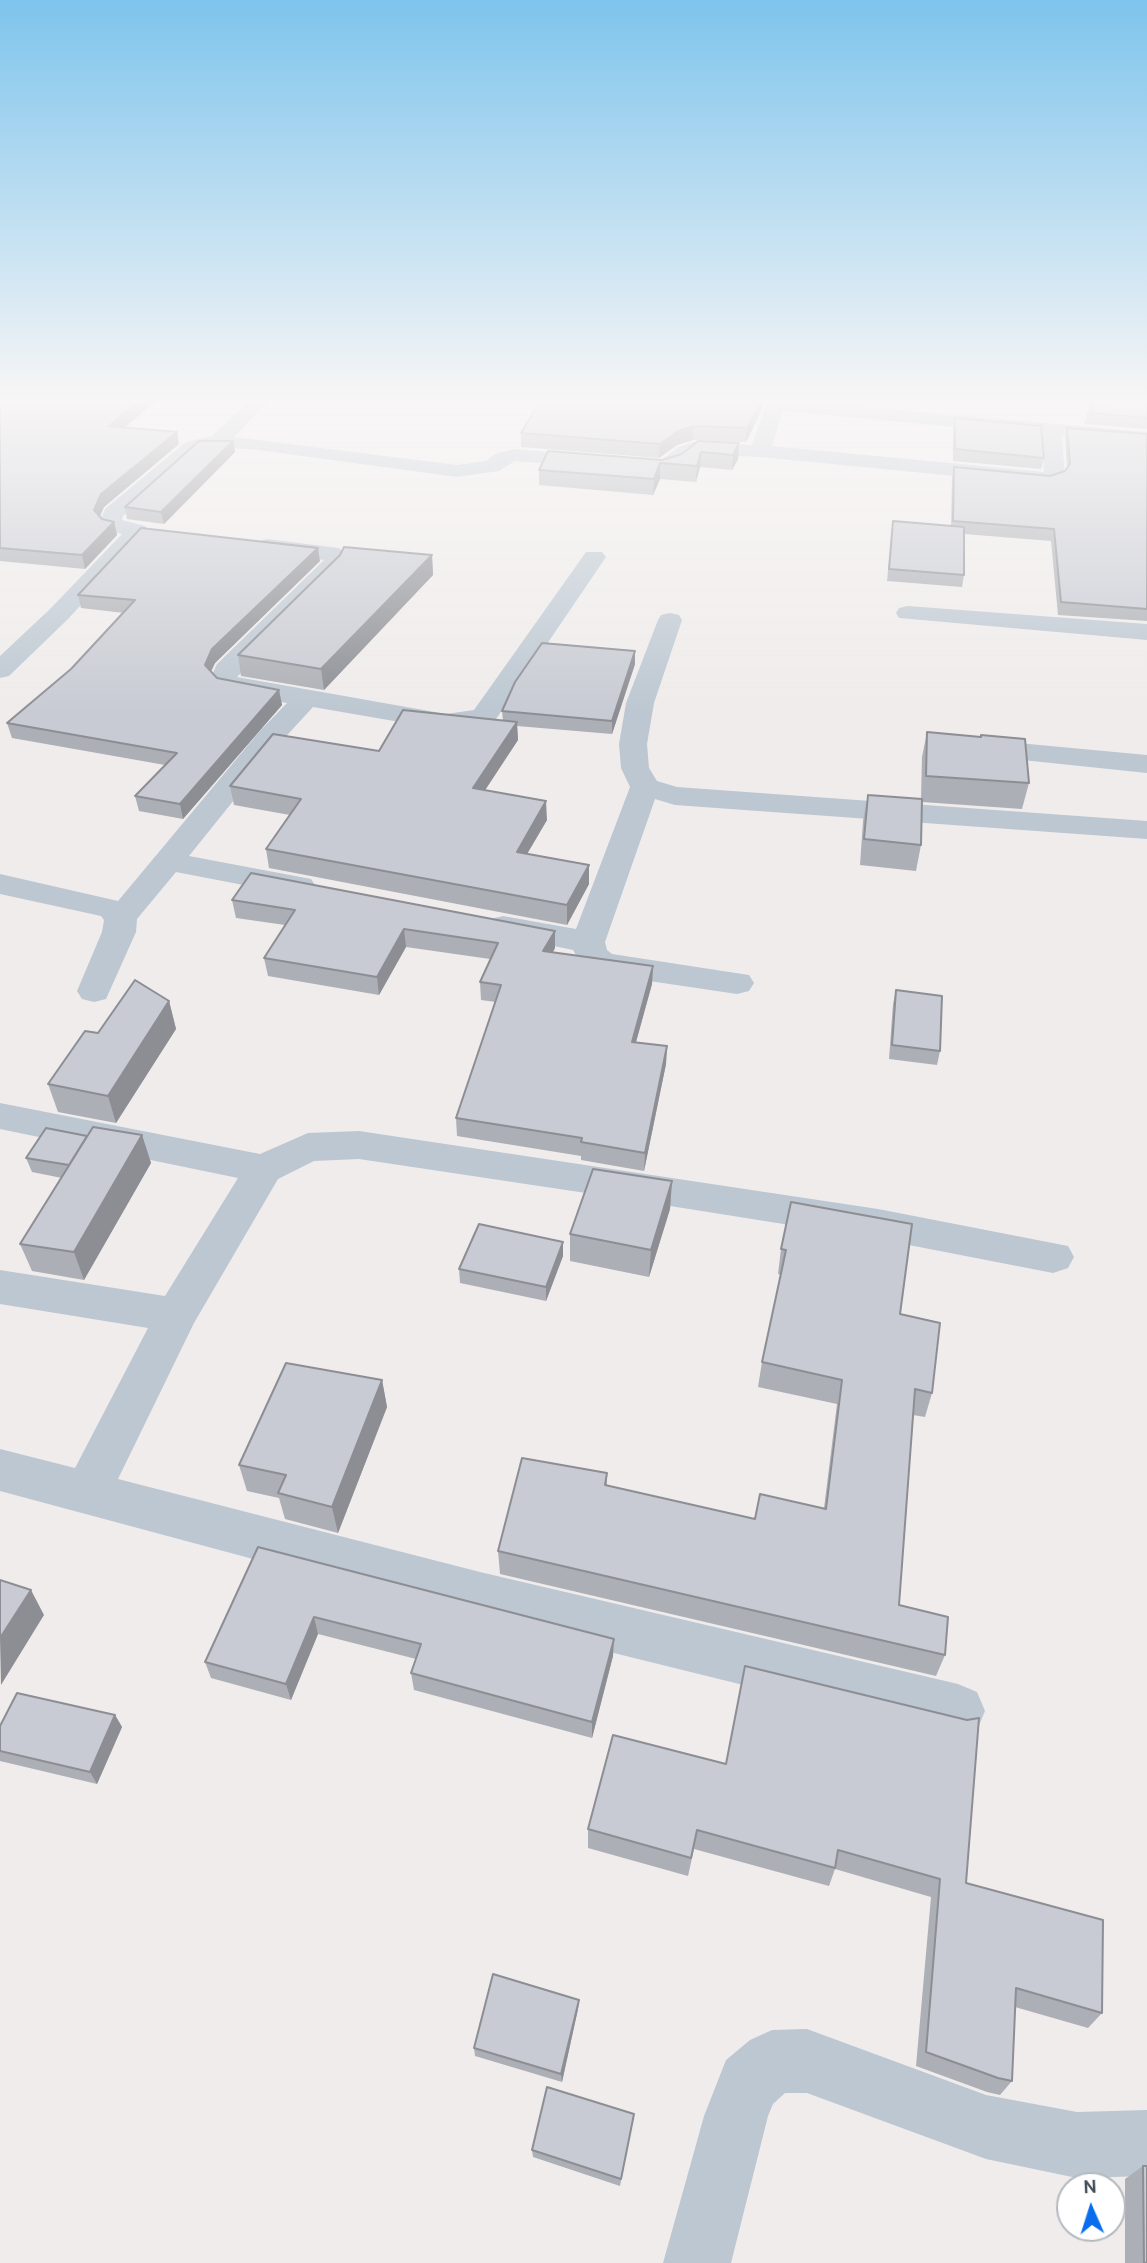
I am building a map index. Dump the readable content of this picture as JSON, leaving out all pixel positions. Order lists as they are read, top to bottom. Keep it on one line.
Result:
{"north":"top"}
